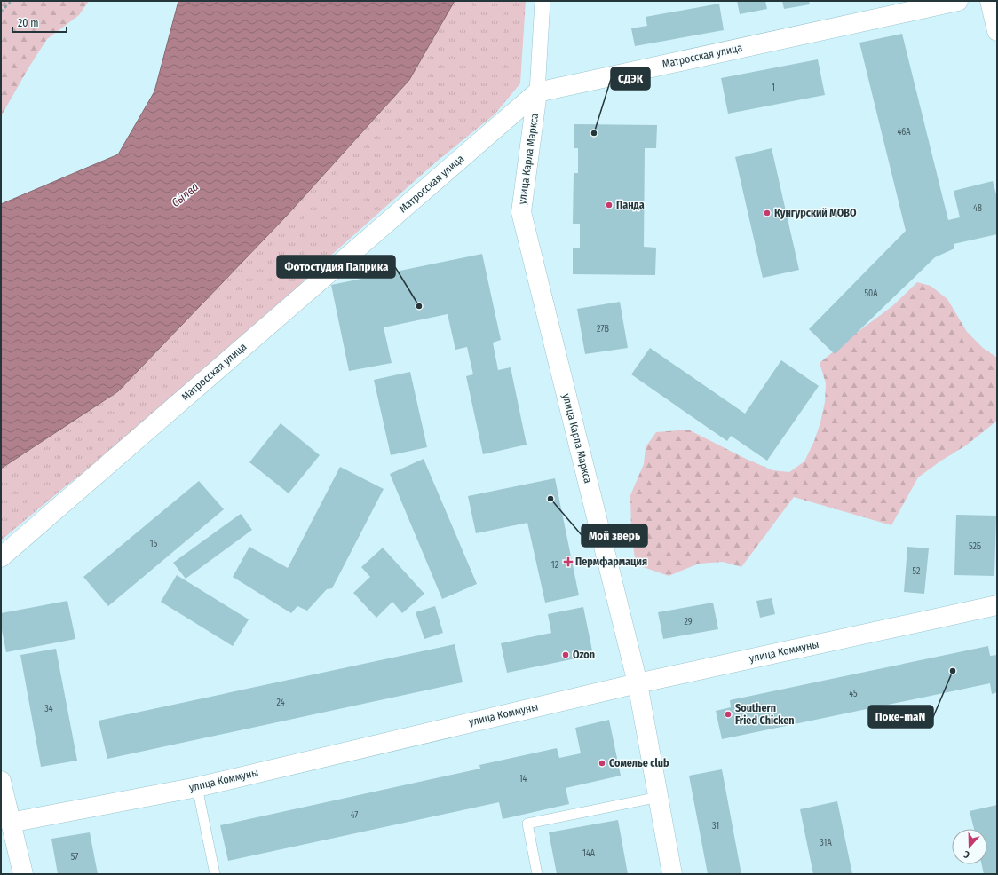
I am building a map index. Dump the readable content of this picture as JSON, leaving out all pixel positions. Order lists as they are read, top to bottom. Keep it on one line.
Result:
{"streets":{"street":["Матросская улица","улица Карла Маркса","улица Коммуны"]},"crossings":[["Матросская улица","улица Карла Маркса"],["улица Карла Маркса","улица Коммуны"]],"water":["Сы́лва"],"places":{"other":["СДЭК","Панда","Кунгурский МОВО","Фотостудия Паприка","Мой зверь","Ozon","Поке-maN","Southern Fried Chicken","Сомелье club"],"health":["Пермфармация"]},"house_numbers":["1","46А","48","50А","27В","15","52Б","12","52","29","45","24","34","14","47","31","31А","14А","57"],"scale_bar":"20 m","north":"bottom"}
